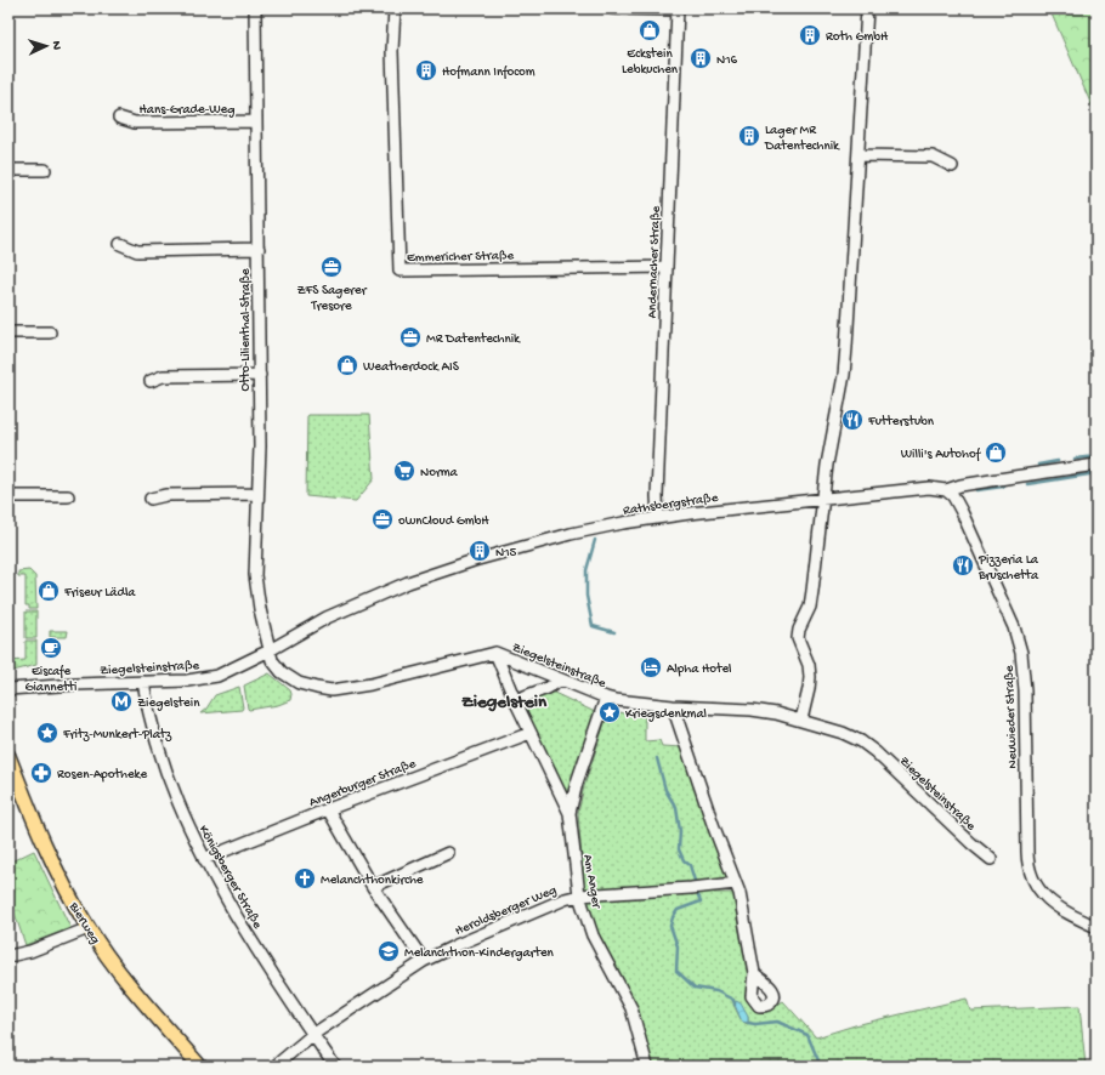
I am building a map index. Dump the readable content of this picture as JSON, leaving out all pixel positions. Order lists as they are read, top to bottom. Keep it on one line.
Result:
{"streets":{"main road":["Bierweg"],"street":["Hans-Grade-Weg","Emmericher Straße","Andernacher Straße","Otto-Lilienthal-Straße","Rathsbergstraße","Ziegelsteinstraße","Neuwieder Straße","Angerburger Straße","Königsberger Straße","Am Anger","Heroldsberger Weg"]},"crossings":[["Hans-Grade-Weg","Otto-Lilienthal-Straße"],["Emmericher Straße","Andernacher Straße"],["Andernacher Straße","Rathsbergstraße"],["Otto-Lilienthal-Straße","Rathsbergstraße"],["Otto-Lilienthal-Straße","Ziegelsteinstraße"],["Rathsbergstraße","Ziegelsteinstraße"],["Rathsbergstraße","Neuwieder Straße"],["Ziegelsteinstraße","Königsberger Straße"],["Ziegelsteinstraße","Am Anger"],["Angerburger Straße","Königsberger Straße"],["Angerburger Straße","Am Anger"],["Königsberger Straße","Heroldsberger Weg"],["Am Anger","Heroldsberger Weg"]],"districts":["Ziegelstein"],"places":{"shop":["Eckstein Lebkuchen","Weatherdock AIS","Willi's Autohof","Friseur Lädla"],"building":["Roth GmbH","N16","Hofmann Infocom","Lager MR Datentechnik","N15"],"office":["ZFS Sagerer Tresore","MR Datentechnik","ownCloud GmbH"],"restaurant":["Futterstubn","Pizzeria La Bruschetta"],"supermarket":["Norma"],"cafe":["Eiscafe Giannetti"],"hotel":["Alpha Hotel"],"metro station":["Ziegelstein"],"place":["Kriegsdenkmal","Fritz-Munkert-Platz"],"pharmacy":["Rosen-Apotheke"],"church":["Melanchthonkirche"],"school or university":["Melanchthon-Kindergarten"]},"north":"right"}
